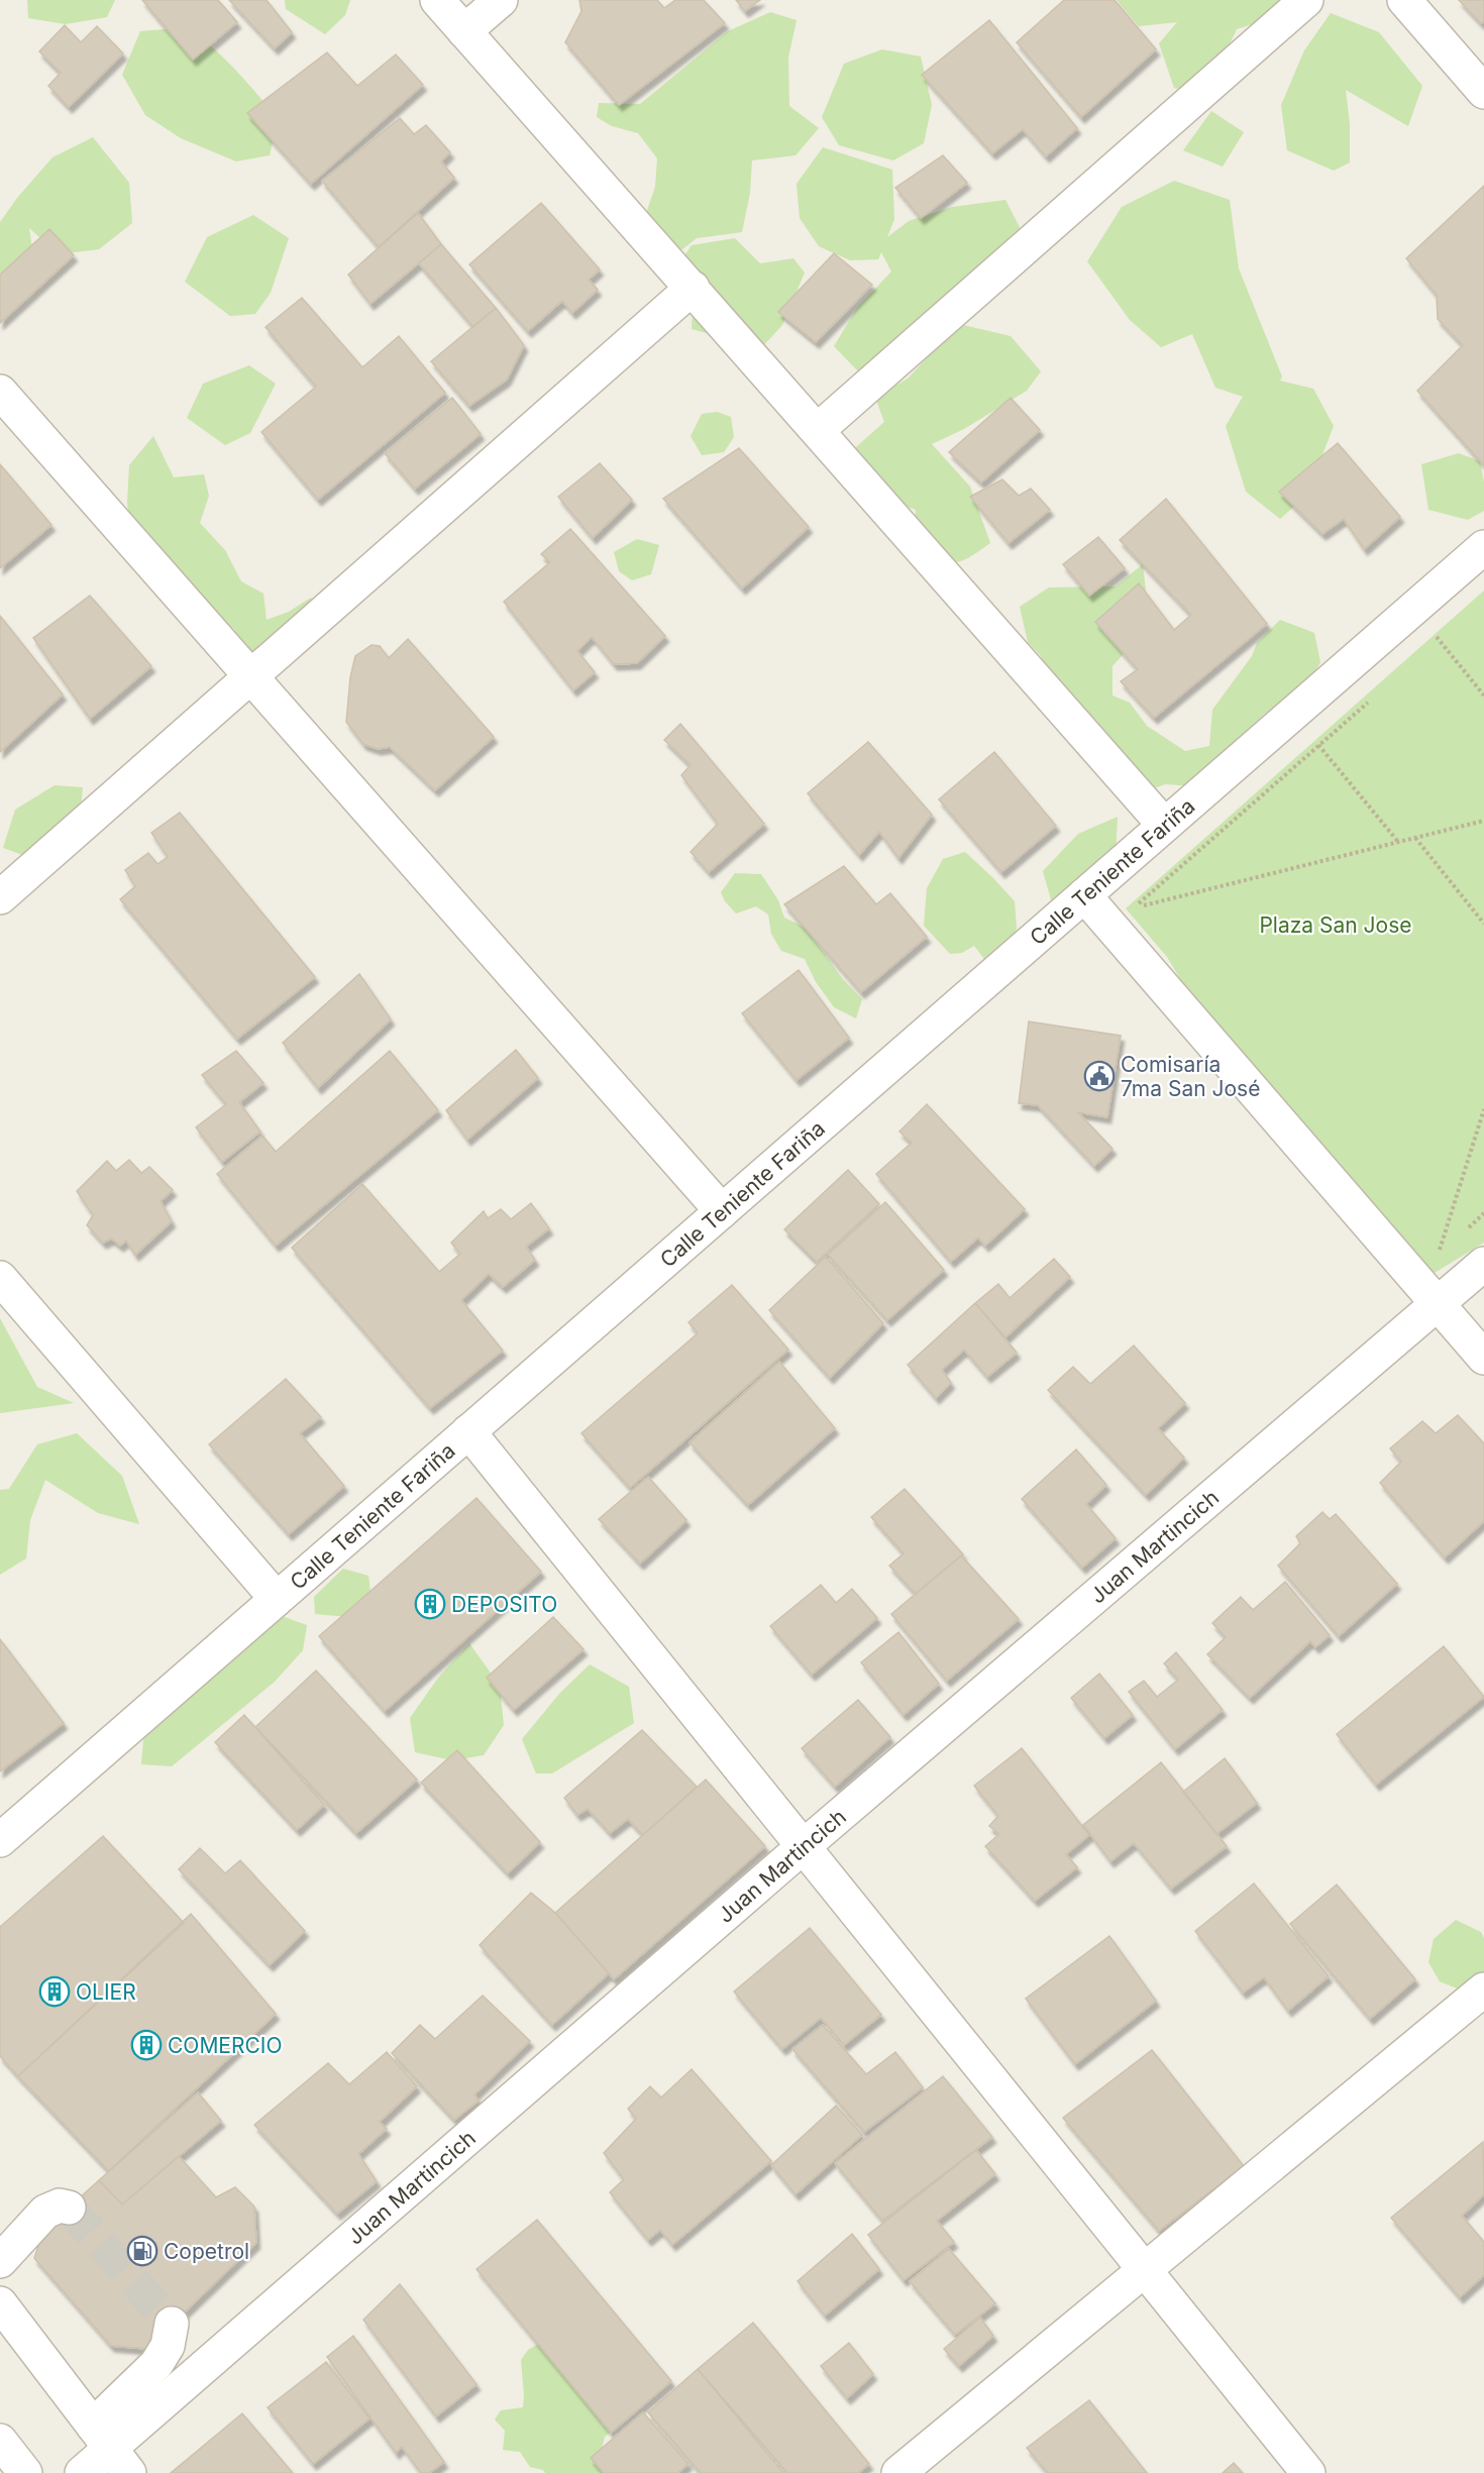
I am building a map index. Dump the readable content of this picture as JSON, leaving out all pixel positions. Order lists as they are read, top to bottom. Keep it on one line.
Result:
{"streets":{"street":["Calle Teniente Fariña","Juan Martincich"]},"parks":["Plaza San Jose"],"places":{"public building":["Comisaría 7ma San José"],"building":["DEPOSITO","OLIER","COMERCIO"],"fuel station":["Copetrol"]}}
